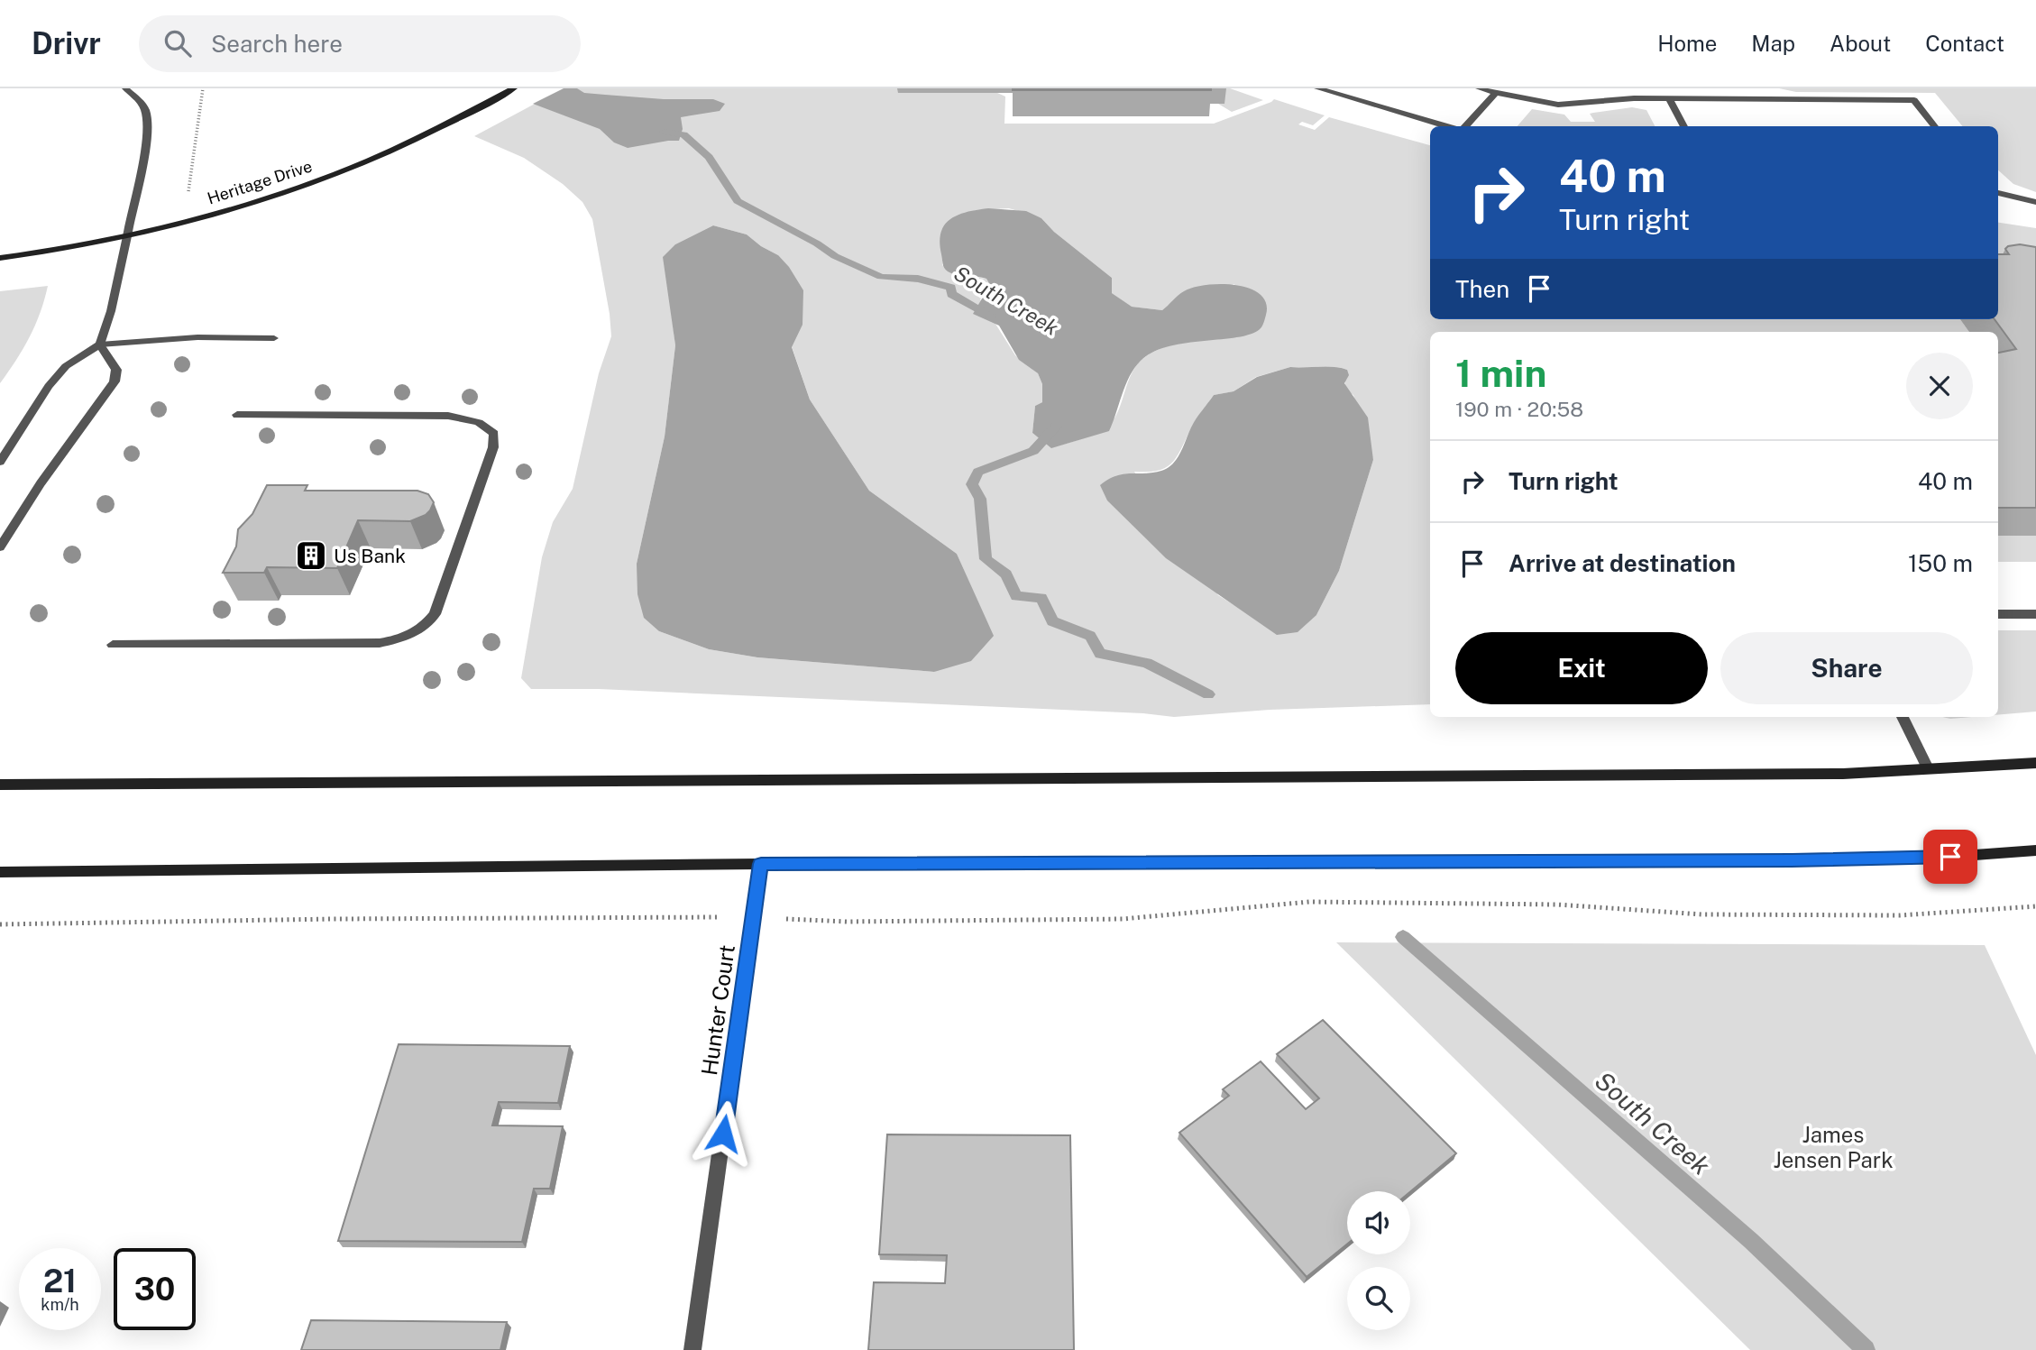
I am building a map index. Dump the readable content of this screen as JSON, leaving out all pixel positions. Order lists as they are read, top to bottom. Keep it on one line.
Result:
{"streets":{"main road":["Heritage Drive"],"street":["Hunter Court"]},"water":["South Creek"],"parks":["James Jensen Park"],"places":{"building":["Us Bank"]},"page":{"header":"Drivr","search":"Search here","nav":["Home","Map","About","Contact"],"turn":["40 m","Turn right"],"then":"Then","heading":["1 min","190 m · 20:58"],"list":[{"name":"Turn right","value":"40 m"},{"name":"Arrive at destination","value":"150 m"}],"buttons":["Exit","Share"],"speed":"21 km/h","limit":"30"}}
